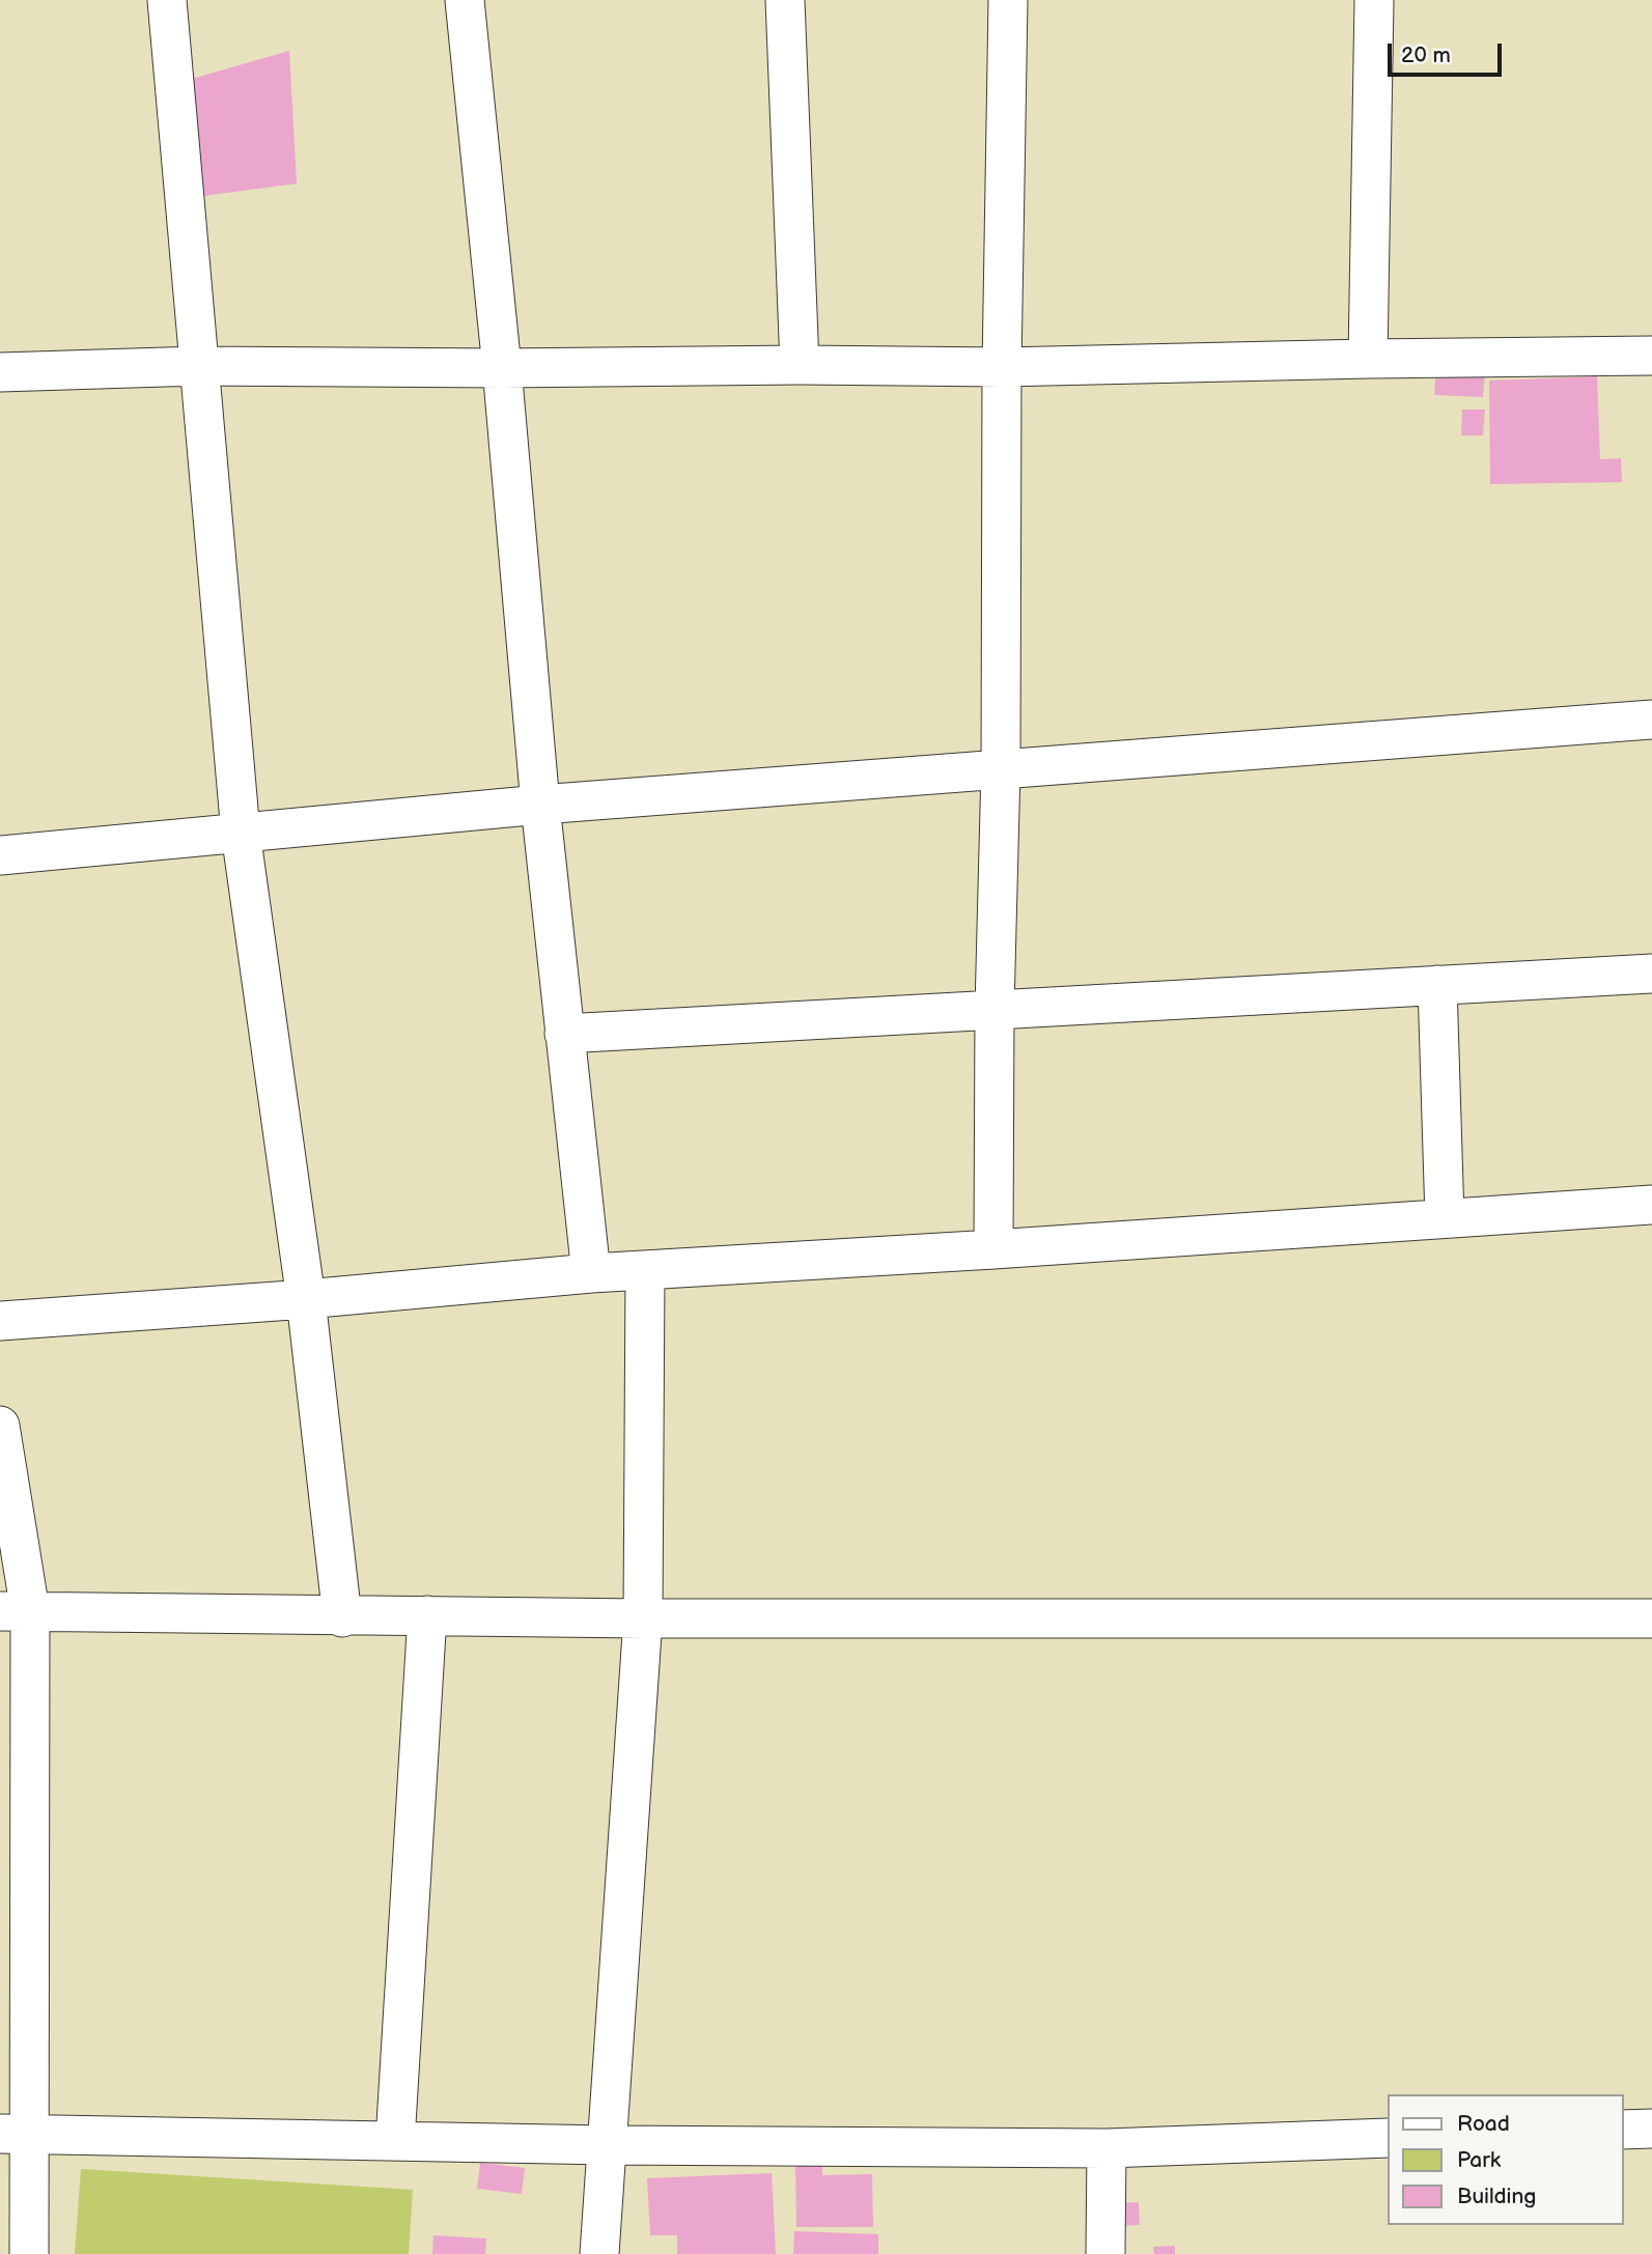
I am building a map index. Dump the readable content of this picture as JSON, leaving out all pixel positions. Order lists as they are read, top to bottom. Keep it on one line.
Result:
{"legend":["Road","Park","Building"],"scale_bar":"20 m"}
